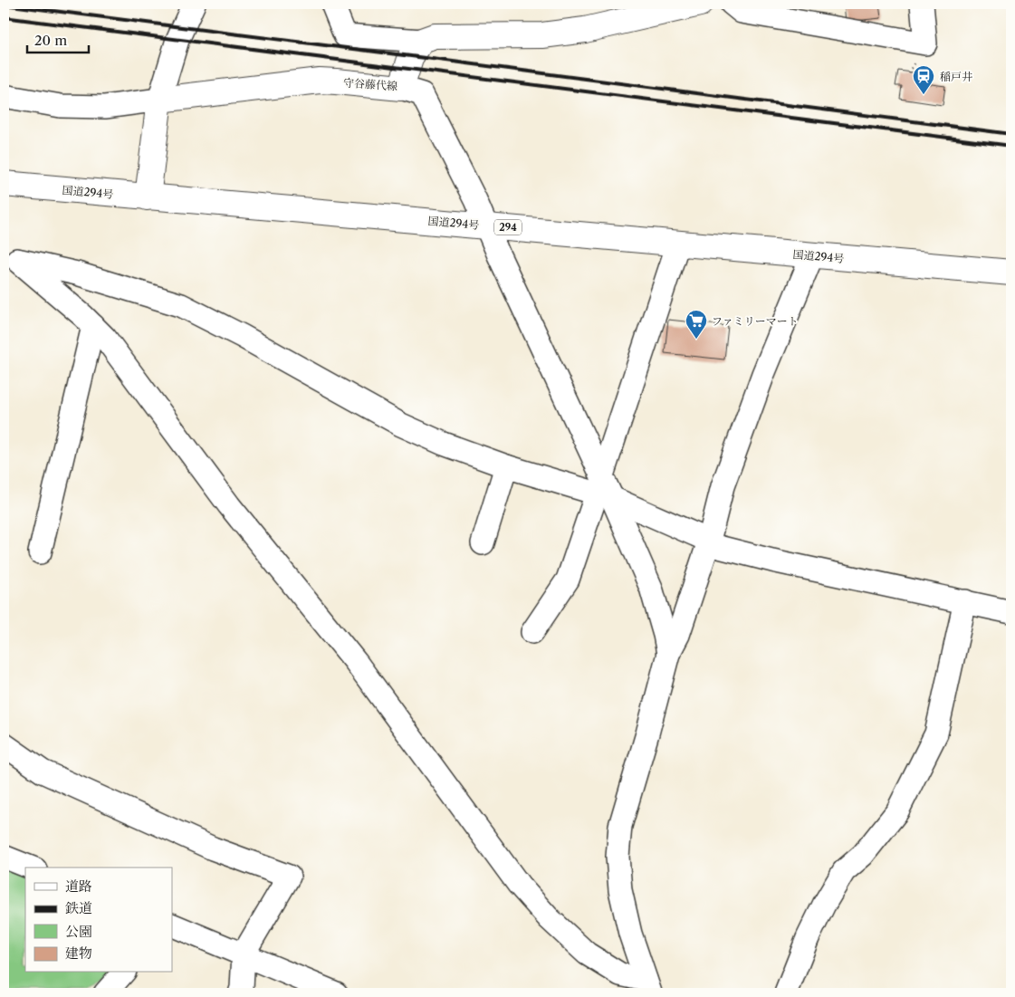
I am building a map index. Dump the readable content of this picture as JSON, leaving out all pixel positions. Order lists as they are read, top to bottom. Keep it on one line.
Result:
{"streets":{"main road":["守谷藤代線","国道294号","294"]},"places":{"station":["稲戸井"],"supermarket":["ファミリーマート"]},"legend":["道路","鉄道","公園","建物"],"scale_bar":"20 m"}
